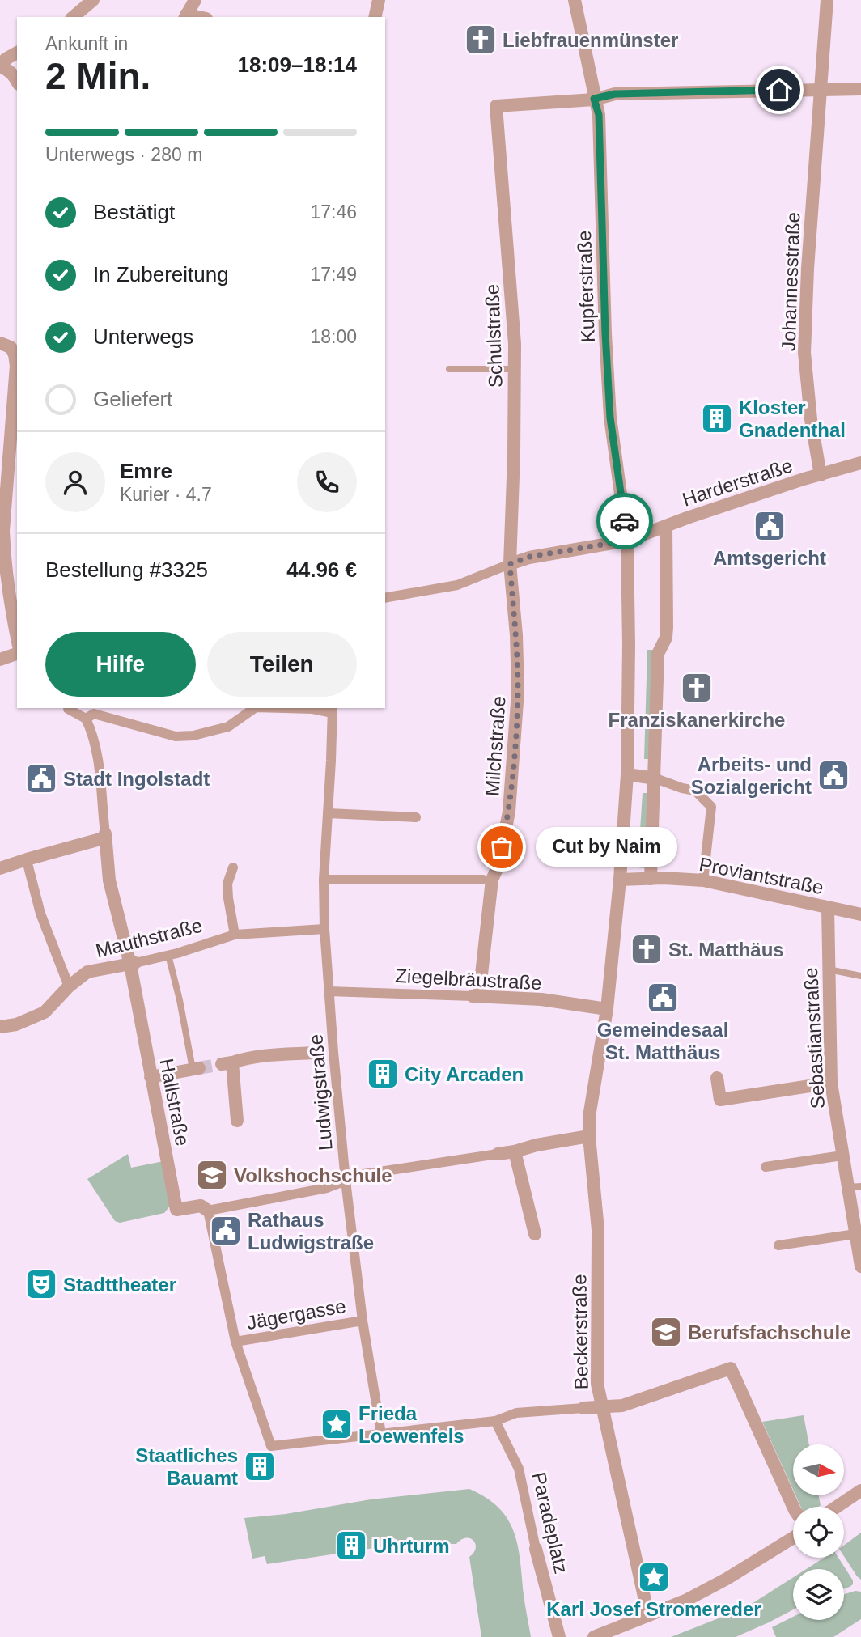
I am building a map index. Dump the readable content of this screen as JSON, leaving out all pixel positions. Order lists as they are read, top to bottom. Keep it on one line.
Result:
{"streets":{"street":["Johannesstraße","Kupferstraße","Schulstraße","Harderstraße","Milchstraße","Proviantstraße","Mauthstraße","Ziegelbräustraße","Sebastianstraße","Ludwigstraße","Hallstraße","Jägergasse","Beckerstraße","Paradeplatz"]},"crossings":[["Johannesstraße","Harderstraße"],["Kupferstraße","Schulstraße"],["Kupferstraße","Harderstraße"],["Kupferstraße","Proviantstraße"],["Kupferstraße","Beckerstraße"],["Schulstraße","Harderstraße"],["Schulstraße","Milchstraße"],["Harderstraße","Milchstraße"],["Milchstraße","Ziegelbräustraße"],["Proviantstraße","Sebastianstraße"],["Proviantstraße","Beckerstraße"],["Mauthstraße","Ludwigstraße"],["Mauthstraße","Hallstraße"],["Ziegelbräustraße","Ludwigstraße"],["Ziegelbräustraße","Beckerstraße"],["Ludwigstraße","Hallstraße"],["Ludwigstraße","Jägergasse"]],"places":{"church":["Liebfrauenmünster","Franziskanerkirche","St. Matthäus"],"building":["Kloster Gnadenthal","City Arcaden","Staatliches Bauamt","Uhrturm"],"public building":["Amtsgericht","Arbeits- und Sozialgericht","Stadt Ingolstadt","Gemeindesaal St. Matthäus","Rathaus Ludwigstraße"],"other":["Cut by Naim"],"school or university":["Volkshochschule","Berufsfachschule"],"theatre":["Stadttheater"],"place":["Frieda Loewenfels","Karl Josef Stromereder"]},"north":"right","page":{"heading":["2 Min.","Ankunft in","18:09–18:14"],"panel":["Emre","Kurier · 4.7","Bestellung #3325","44.96 €"],"bar":"Unterwegs · 280 m","list":[["Bestätigt","17:46"],["In Zubereitung","17:49"],["Unterwegs","18:00"],"Geliefert"],"buttons":["Hilfe","Teilen"],"bubble":"Cut by Naim"}}
